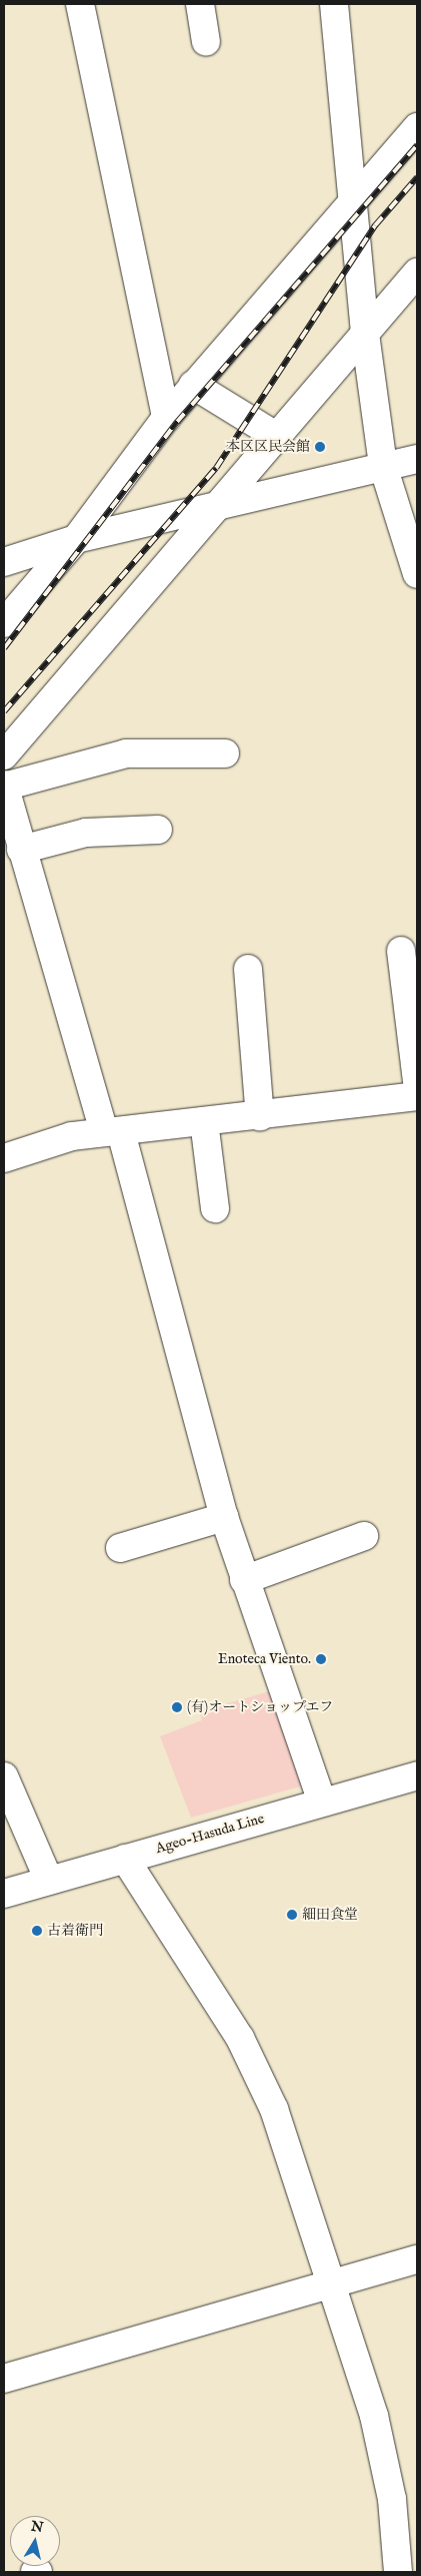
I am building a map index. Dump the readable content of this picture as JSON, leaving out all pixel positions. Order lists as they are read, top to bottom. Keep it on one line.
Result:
{"streets":{"street":["Ageo-Hasuda Line"]},"places":["本区区民会館","Enoteca Viento.","(有)オートショップエフ","細田食堂","古着衛門"],"north":"top"}
